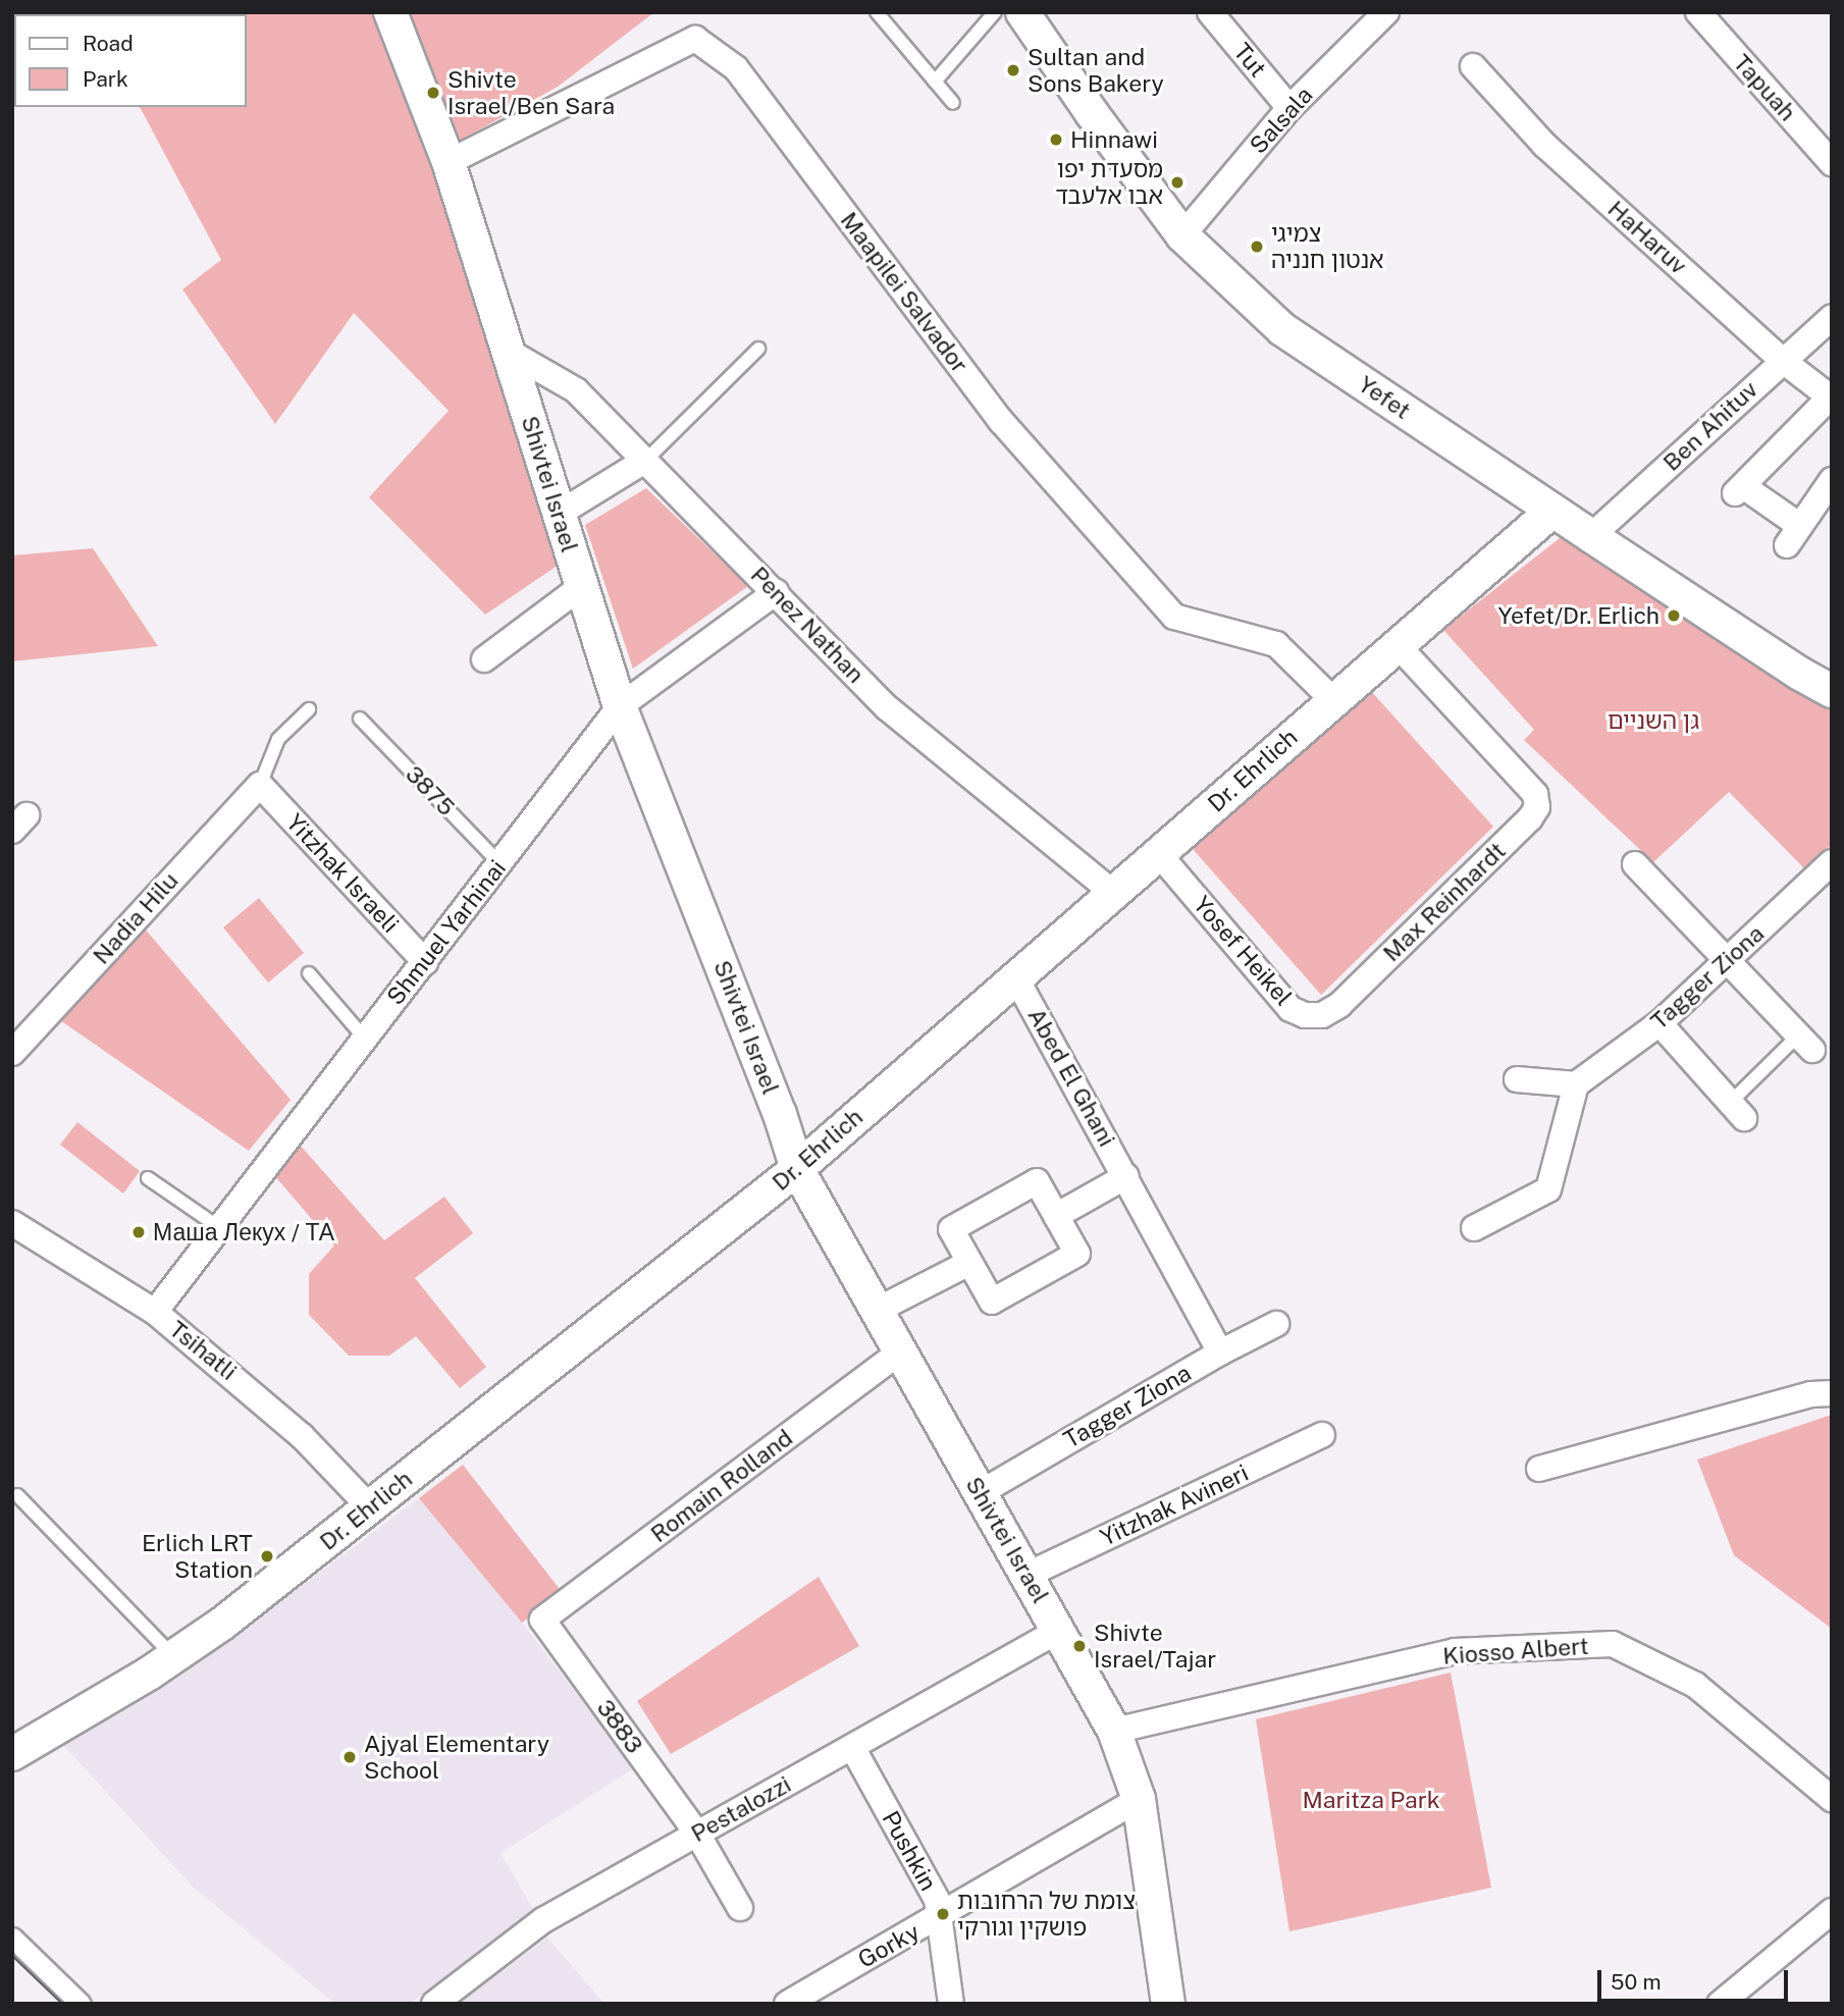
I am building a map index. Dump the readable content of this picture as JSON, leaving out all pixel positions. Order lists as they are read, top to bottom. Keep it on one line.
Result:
{"streets":{"street":["Tut","Tapuah","Salsala","HaHaruv","Maapilei Salvador","Yefet","Ben Ahituv","Shivtei Israel","Penez Nathan","Dr. Ehrlich","Yitzhak Israeli","Max Reinhardt","Nadia Hilu","Shmuel Yarhinai","Yosef Heikel","Tagger Ziona","Abed El Ghani","Tsihatli","Romain Rolland","Yitzhak Avineri","Kiosso Albert","3883","Pestalozzi","Pushkin","Gorky"],"lane":["3875"]},"crossings":[["Tut","Salsala"],["Salsala","Yefet"],["HaHaruv","Ben Ahituv"],["Maapilei Salvador","Shivtei Israel"],["Maapilei Salvador","Dr. Ehrlich"],["Yefet","Ben Ahituv"],["Yefet","Dr. Ehrlich"],["Shivtei Israel","Penez Nathan"],["Shivtei Israel","Dr. Ehrlich"],["Shivtei Israel","Shmuel Yarhinai"],["Shivtei Israel","Tagger Ziona"],["Shivtei Israel","Romain Rolland"],["Shivtei Israel","Yitzhak Avineri"],["Shivtei Israel","Kiosso Albert"],["Shivtei Israel","Pestalozzi"],["Shivtei Israel","Gorky"],["Penez Nathan","Dr. Ehrlich"],["Penez Nathan","Shmuel Yarhinai"],["Dr. Ehrlich","Max Reinhardt"],["Dr. Ehrlich","Yosef Heikel"],["Dr. Ehrlich","Abed El Ghani"],["Dr. Ehrlich","Tsihatli"],["3875","Shmuel Yarhinai"],["Yitzhak Israeli","Nadia Hilu"],["Yitzhak Israeli","Shmuel Yarhinai"],["Max Reinhardt","Yosef Heikel"],["Shmuel Yarhinai","Tsihatli"],["Tagger Ziona","Abed El Ghani"],["Romain Rolland","3883"],["3883","Pestalozzi"],["Pestalozzi","Pushkin"],["Pushkin","Gorky"]],"parks":["גן השניים","Maritza Park"],"places":["Sultan and Sons Bakery","Shivte Israel/Ben Sara","Hinnawi","מסעדת יפו אבו אלעבד","צמיגי אנטון חנניה","Yefet/Dr. Erlich","Маша Лекух / ТА","Erlich LRT Station","Shivte Israel/Tajar","Ajyal Elementary School","צומת של הרחובות פושקין וגורקי"],"legend":["Road","Park"],"scale_bar":"50 m"}
